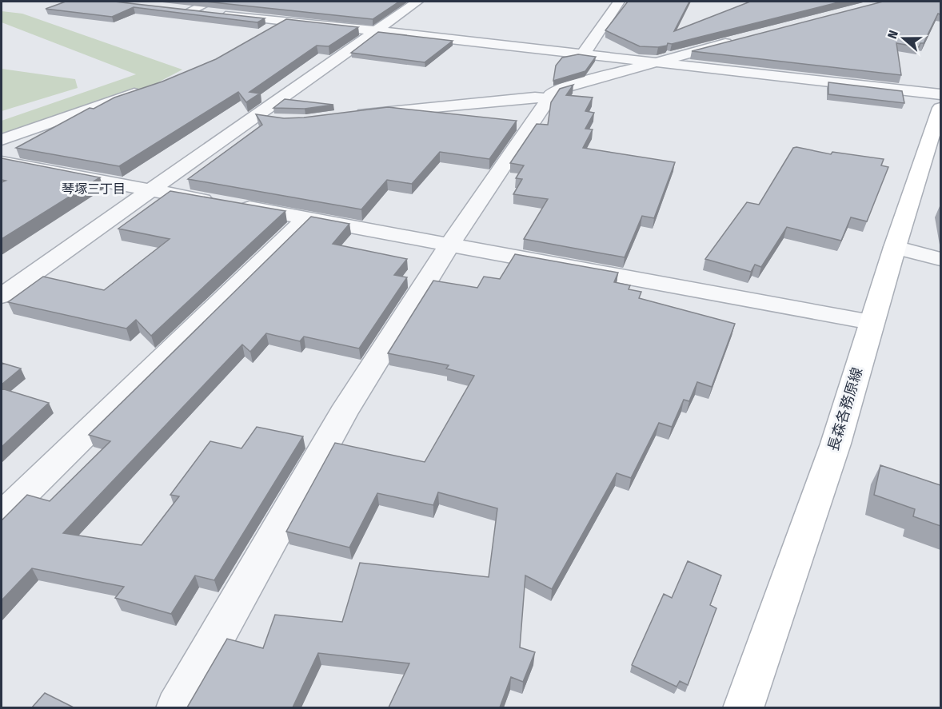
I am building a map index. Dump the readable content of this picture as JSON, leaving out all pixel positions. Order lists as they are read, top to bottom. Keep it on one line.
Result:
{"streets":{"main road":["長森各務原線"]},"districts":["琴塚三丁目"],"north":"left"}
